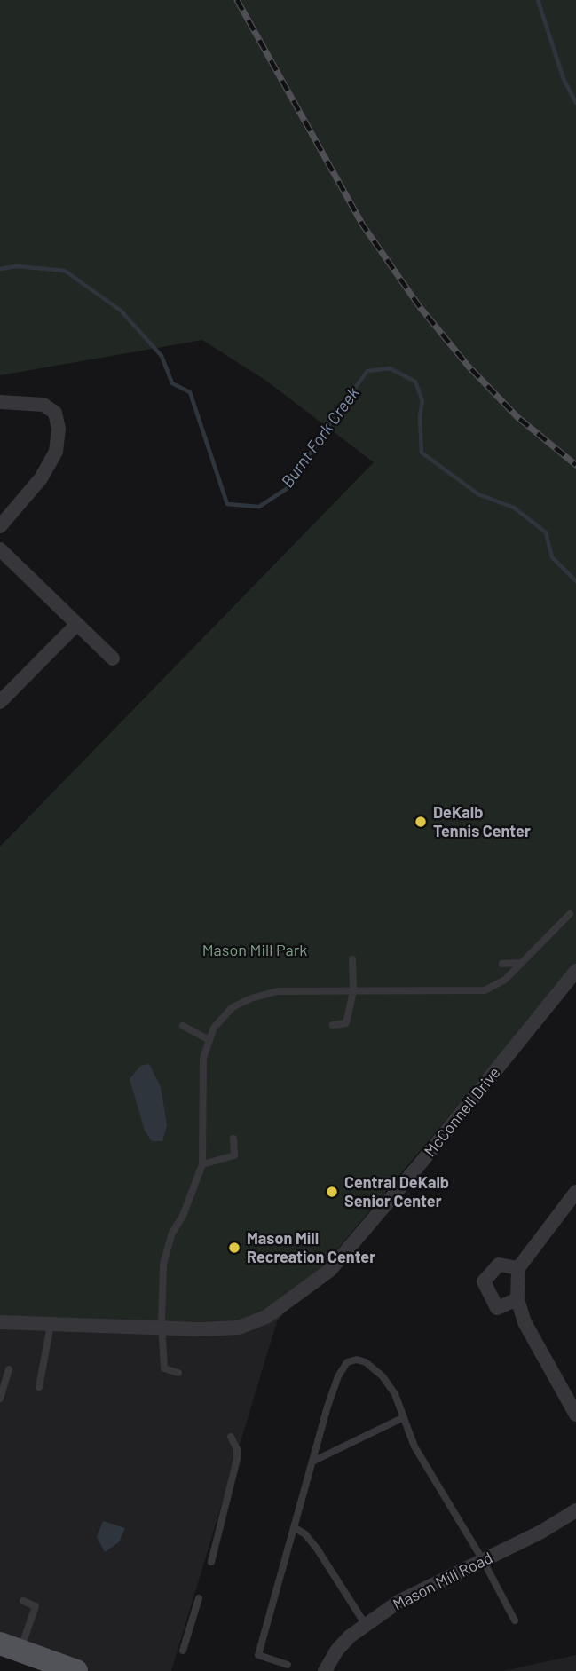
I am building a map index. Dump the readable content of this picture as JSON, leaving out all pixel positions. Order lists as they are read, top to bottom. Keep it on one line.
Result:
{"streets":{"street":["McConnell Drive","Mason Mill Road"]},"water":["Burnt Fork Creek"],"parks":["Mason Mill Park"],"places":["DeKalb Tennis Center","Central DeKalb Senior Center","Mason Mill Recreation Center"]}
